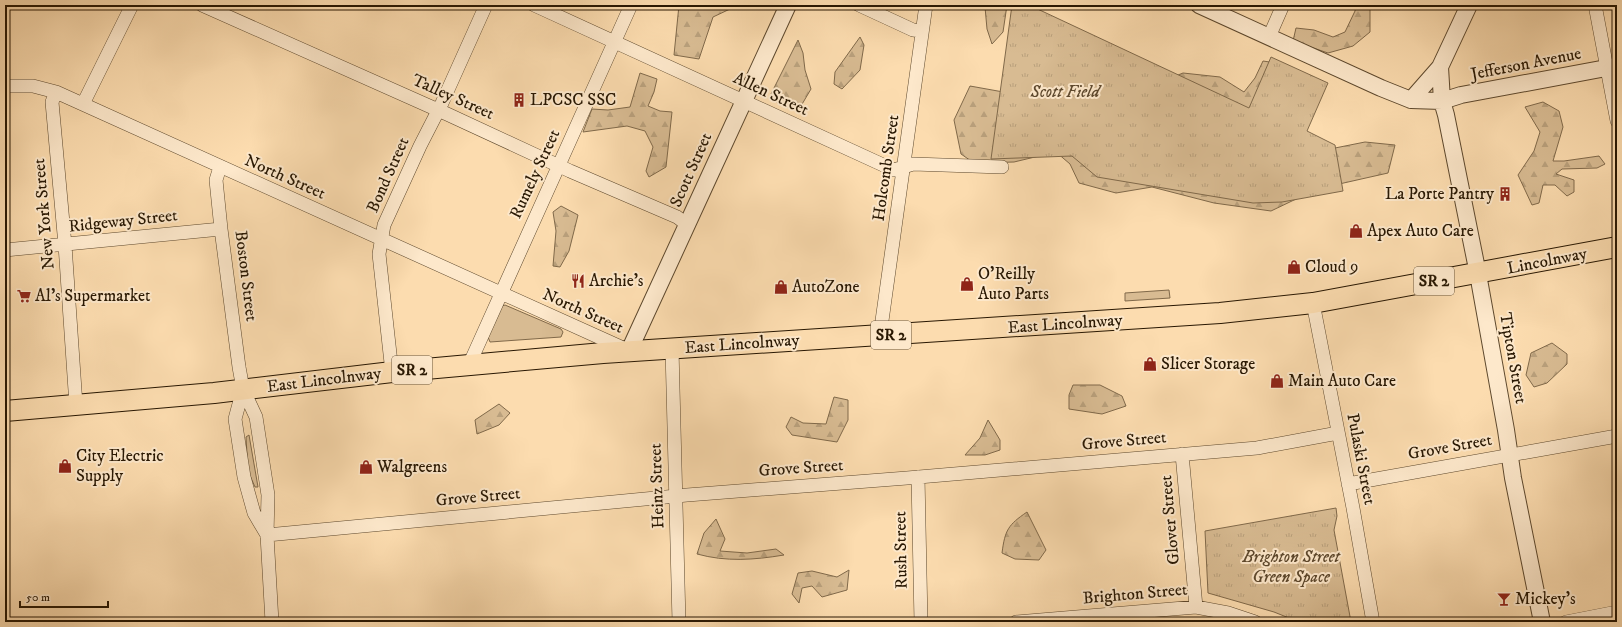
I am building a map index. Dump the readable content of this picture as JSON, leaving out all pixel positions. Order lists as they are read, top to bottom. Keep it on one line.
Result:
{"streets":{"main road":["Lincolnway","SR 2","East Lincolnway"],"street":["Jefferson Avenue","Allen Street","Talley Street","Holcomb Street","Scott Street","Rumely Street","Bond Street","North Street","New York Street","Ridgeway Street","Boston Street","Tipton Street","Grove Street","Pulaski Street","Heinz Street","Glover Street","Rush Street","Brighton Street"]},"crossings":[["Jefferson Avenue","Tipton Street"],["Allen Street","Holcomb Street"],["Allen Street","Scott Street"],["Allen Street","Rumely Street"],["Talley Street","Scott Street"],["Talley Street","Rumely Street"],["Talley Street","Bond Street"],["Holcomb Street","East Lincolnway"],["Scott Street","North Street"],["Scott Street","East Lincolnway"],["Rumely Street","North Street"],["Bond Street","North Street"],["Bond Street","East Lincolnway"],["North Street","New York Street"],["North Street","Boston Street"],["North Street","East Lincolnway"],["New York Street","Ridgeway Street"],["New York Street","East Lincolnway"],["Ridgeway Street","Boston Street"],["Lincolnway","East Lincolnway"],["Lincolnway","Tipton Street"],["Boston Street","East Lincolnway"],["Boston Street","Grove Street"],["East Lincolnway","Tipton Street"],["East Lincolnway","Pulaski Street"],["East Lincolnway","Heinz Street"],["Tipton Street","Grove Street"],["Grove Street","Pulaski Street"],["Grove Street","Heinz Street"],["Grove Street","Glover Street"],["Grove Street","Rush Street"],["Glover Street","Brighton Street"]],"parks":["Scott Field","Brighton Street Green Space"],"places":{"building":["LPCSC SSC","La Porte Pantry"],"shop":["Apex Auto Care","Cloud 9","O'Reilly Auto Parts","AutoZone","Slicer Storage","Main Auto Care","City Electric Supply","Walgreens"],"restaurant":["Archie's"],"supermarket":["Al's Supermarket"],"bar":["Mickey's"]},"scale_bar":"50 m"}
